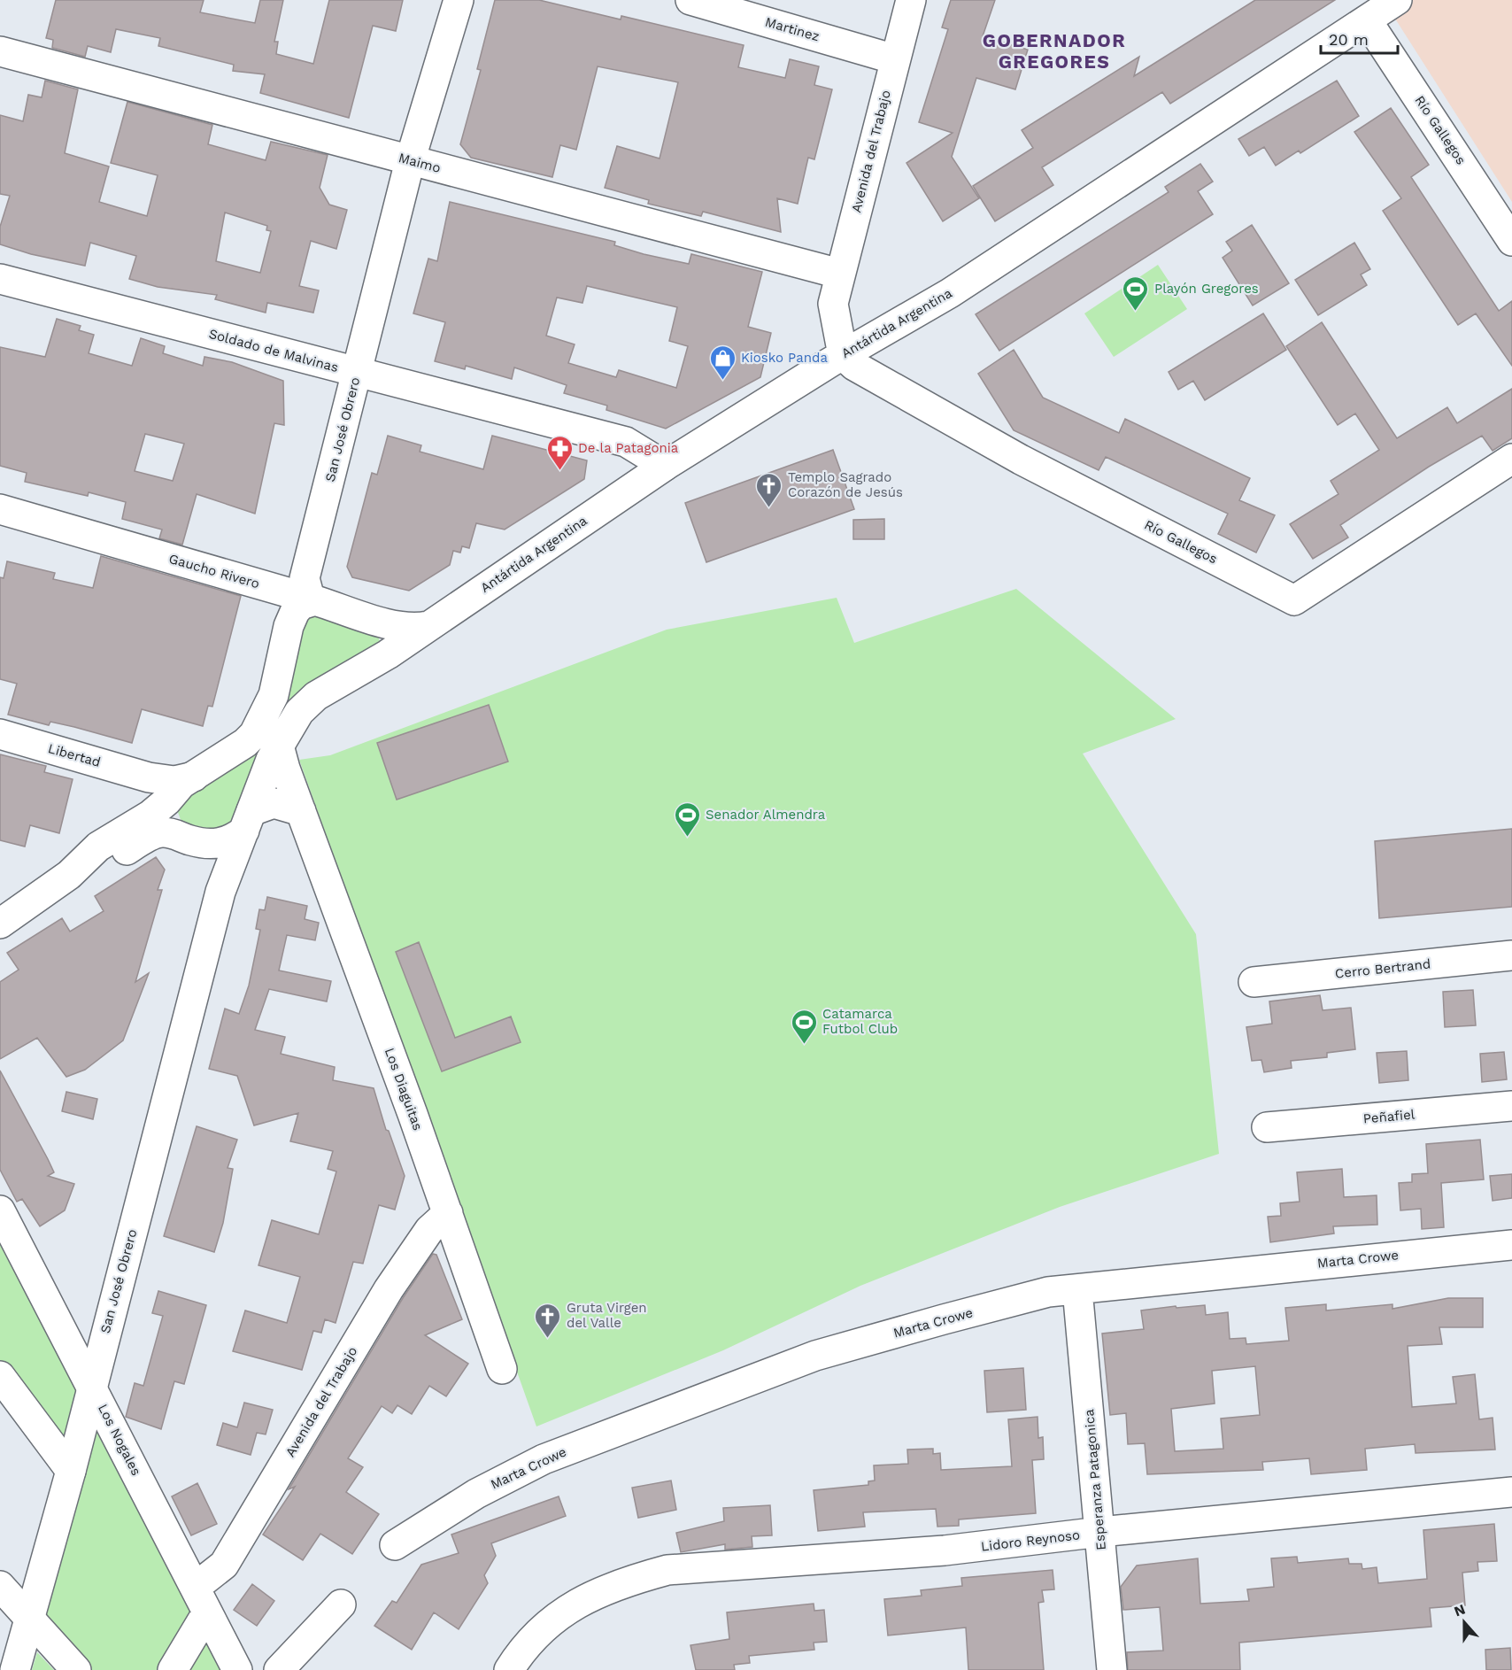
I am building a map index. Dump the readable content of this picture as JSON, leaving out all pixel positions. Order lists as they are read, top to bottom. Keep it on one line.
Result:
{"streets":{"street":["Martinez","Río Gallegos","Avenida del Trabajo","Maimo","Antártida Argentina","Soldado de Malvinas","San José Obrero","Gaucho Rivero","Libertad","Cerro Bertrand","Los Diaguitas","Peñafiel","Marta Crowe","Los Nogales","Esperanza Patagonica","Lidoro Reynoso"]},"crossings":[["Martinez","Avenida del Trabajo"],["Río Gallegos","Avenida del Trabajo"],["Río Gallegos","Antártida Argentina"],["Avenida del Trabajo","Maimo"],["Avenida del Trabajo","Antártida Argentina"],["Avenida del Trabajo","Los Diaguitas"],["Avenida del Trabajo","Los Nogales"],["Maimo","San José Obrero"],["Antártida Argentina","Soldado de Malvinas"],["Antártida Argentina","San José Obrero"],["Antártida Argentina","Gaucho Rivero"],["Soldado de Malvinas","San José Obrero"],["San José Obrero","Gaucho Rivero"],["San José Obrero","Los Diaguitas"],["San José Obrero","Los Nogales"],["Marta Crowe","Esperanza Patagonica"],["Esperanza Patagonica","Lidoro Reynoso"]],"districts":["GOBERNADOR GREGORES"],"places":{"sports":["Playón Gregores","Senador Almendra","Catamarca Futbol Club"],"shop":["Kiosko Panda"],"pharmacy":["De la Patagonia"],"church":["Templo Sagrado Corazón de Jesús","Gruta Virgen del Valle"]},"scale_bar":"20 m","north":"top"}
